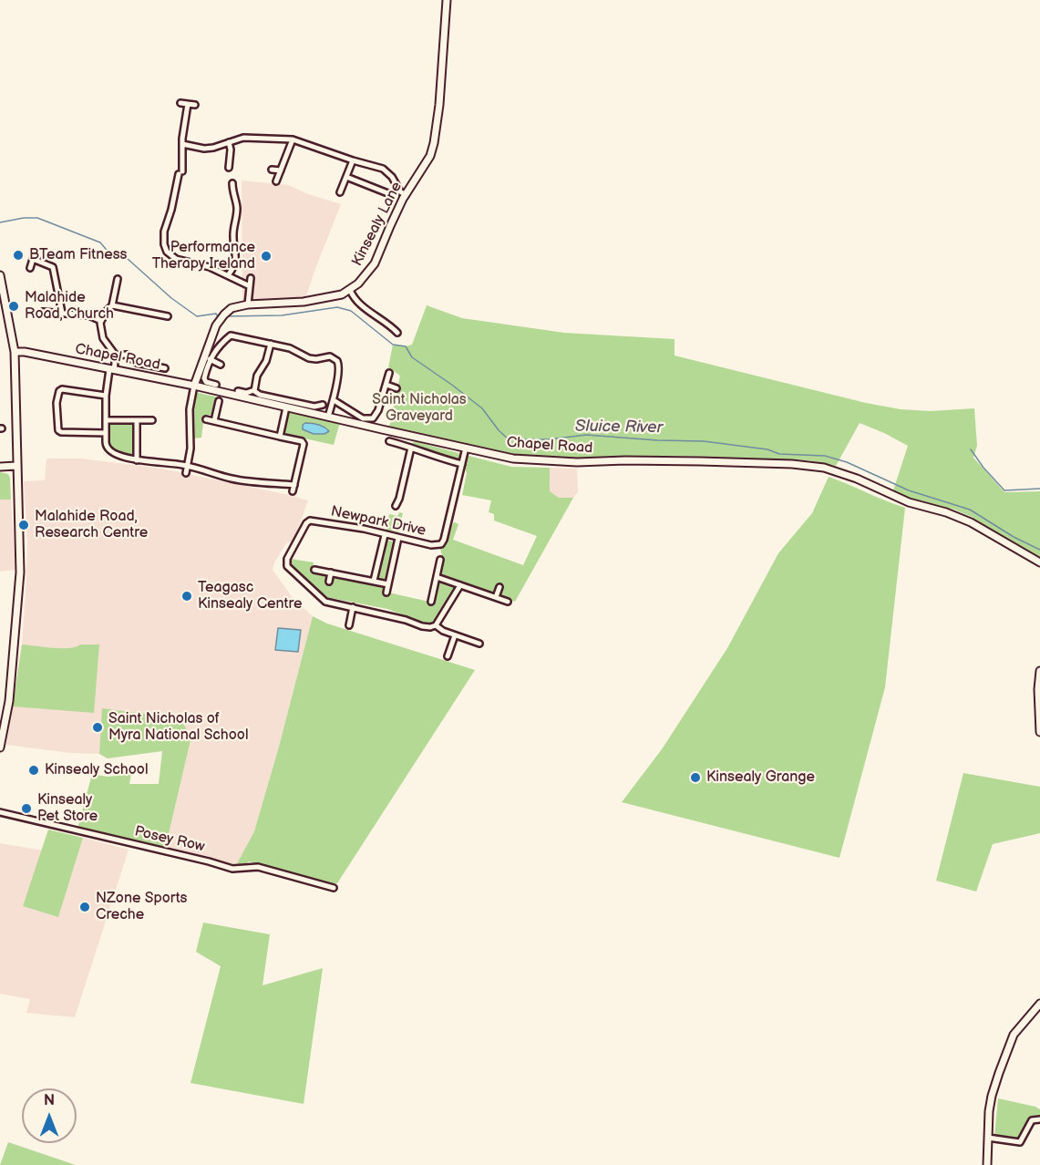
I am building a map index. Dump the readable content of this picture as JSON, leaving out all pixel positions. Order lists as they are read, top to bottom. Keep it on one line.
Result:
{"streets":{"street":["Kinsealy Lane","Chapel Road","Newpark Drive","Posey Row"]},"crossings":[["Kinsealy Lane","Chapel Road"],["Chapel Road","Newpark Drive"]],"water":["Sluice River"],"parks":["Saint Nicholas Graveyard"],"places":["BTeam Fitness","Performance Therapy Ireland","Malahide Road, Church","Malahide Road, Research Centre","Teagasc Kinsealy Centre","Saint Nicholas of Myra National School","Kinsealy School","Kinsealy Grange","Kinsealy Pet Store","NZone Sports Creche"],"north":"top"}
